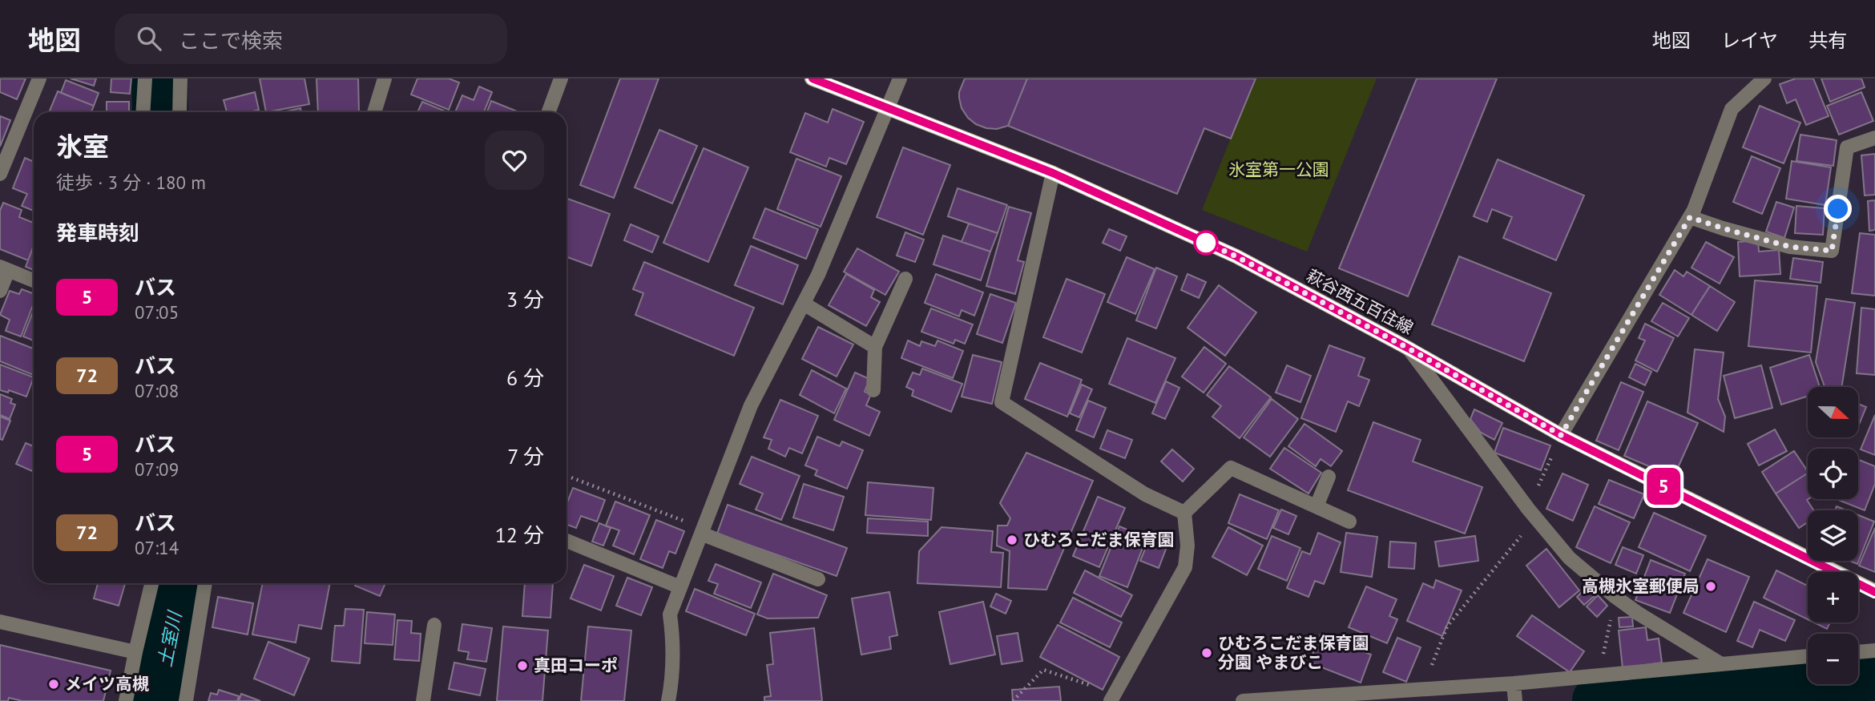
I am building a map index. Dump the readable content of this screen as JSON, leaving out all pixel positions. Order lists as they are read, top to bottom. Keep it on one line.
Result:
{"streets":{"main road":["萩谷西五百住線"]},"water":["土室川"],"parks":["氷室第一公園"],"places":["ひむろこだま保育園","高槻氷室郵便局","ひむろこだま保育園 分園 やまびこ","真田コーポ","メイツ高槻"],"lines":["bus line 5"],"north":"right","page":{"header":"地図","search":"ここで検索","nav":["地図","レイヤ","共有"],"on_map":"5","heading":[["氷室","徒歩 · 3 分 · 180 m"],"発車時刻"],"list":[{"mark":"5","name":"バス","note":"07:05","value":"3 分"},{"mark":"72","name":"バス","note":"07:08","value":"6 分"},{"mark":"5","name":"バス","note":"07:09","value":"7 分"},{"mark":"72","name":"バス","note":"07:14","value":"12 分"}],"map_buttons":["+","−"]}}
